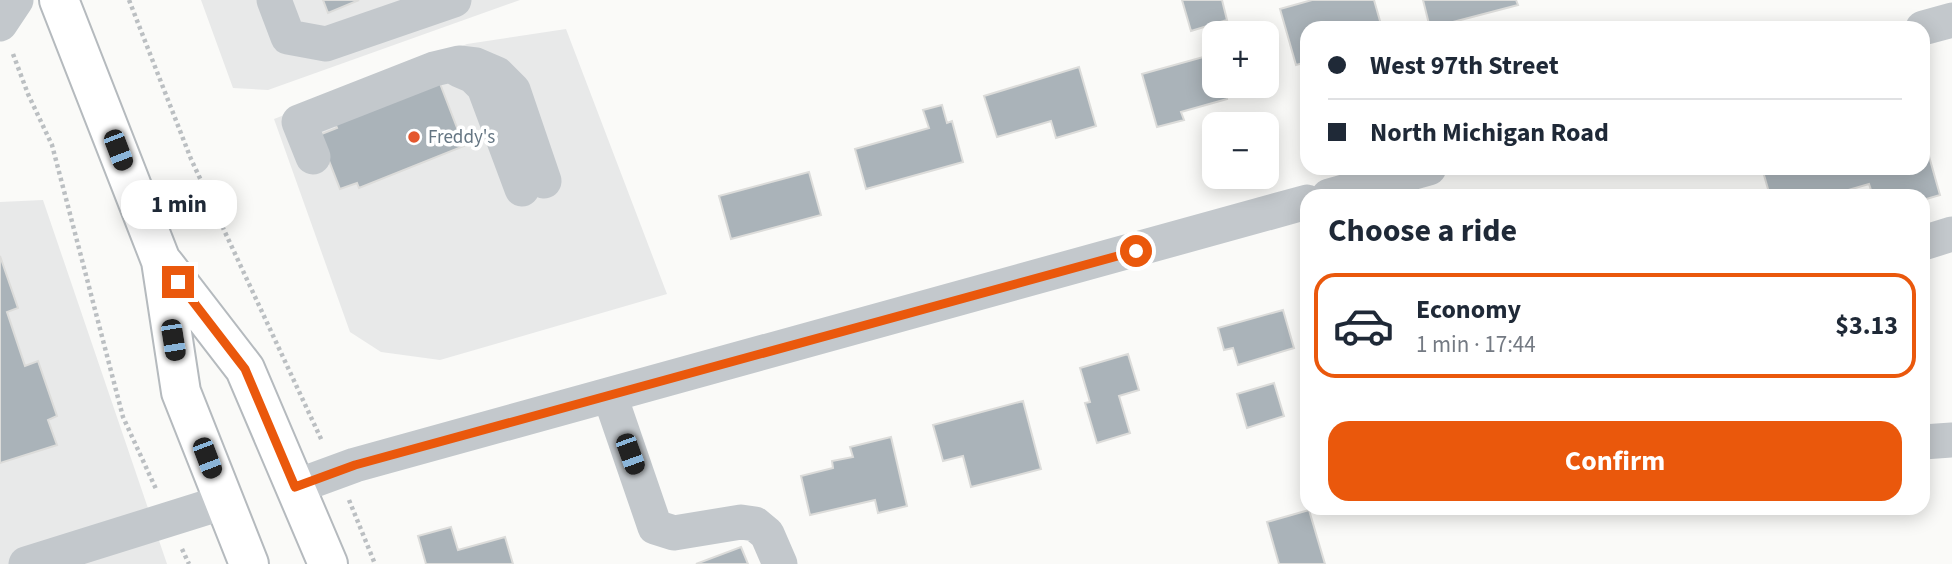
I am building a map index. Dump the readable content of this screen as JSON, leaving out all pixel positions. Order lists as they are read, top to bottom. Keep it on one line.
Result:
{"places":["Freddy's"],"page":{"map_buttons":["+","−"],"banner":["West 97th Street","North Michigan Road"],"bubble":"1 min","heading":"Choose a ride","list":[{"name":"Economy","note":"1 min · 17:44","value":"$3.13"}],"buttons":"Confirm"}}
